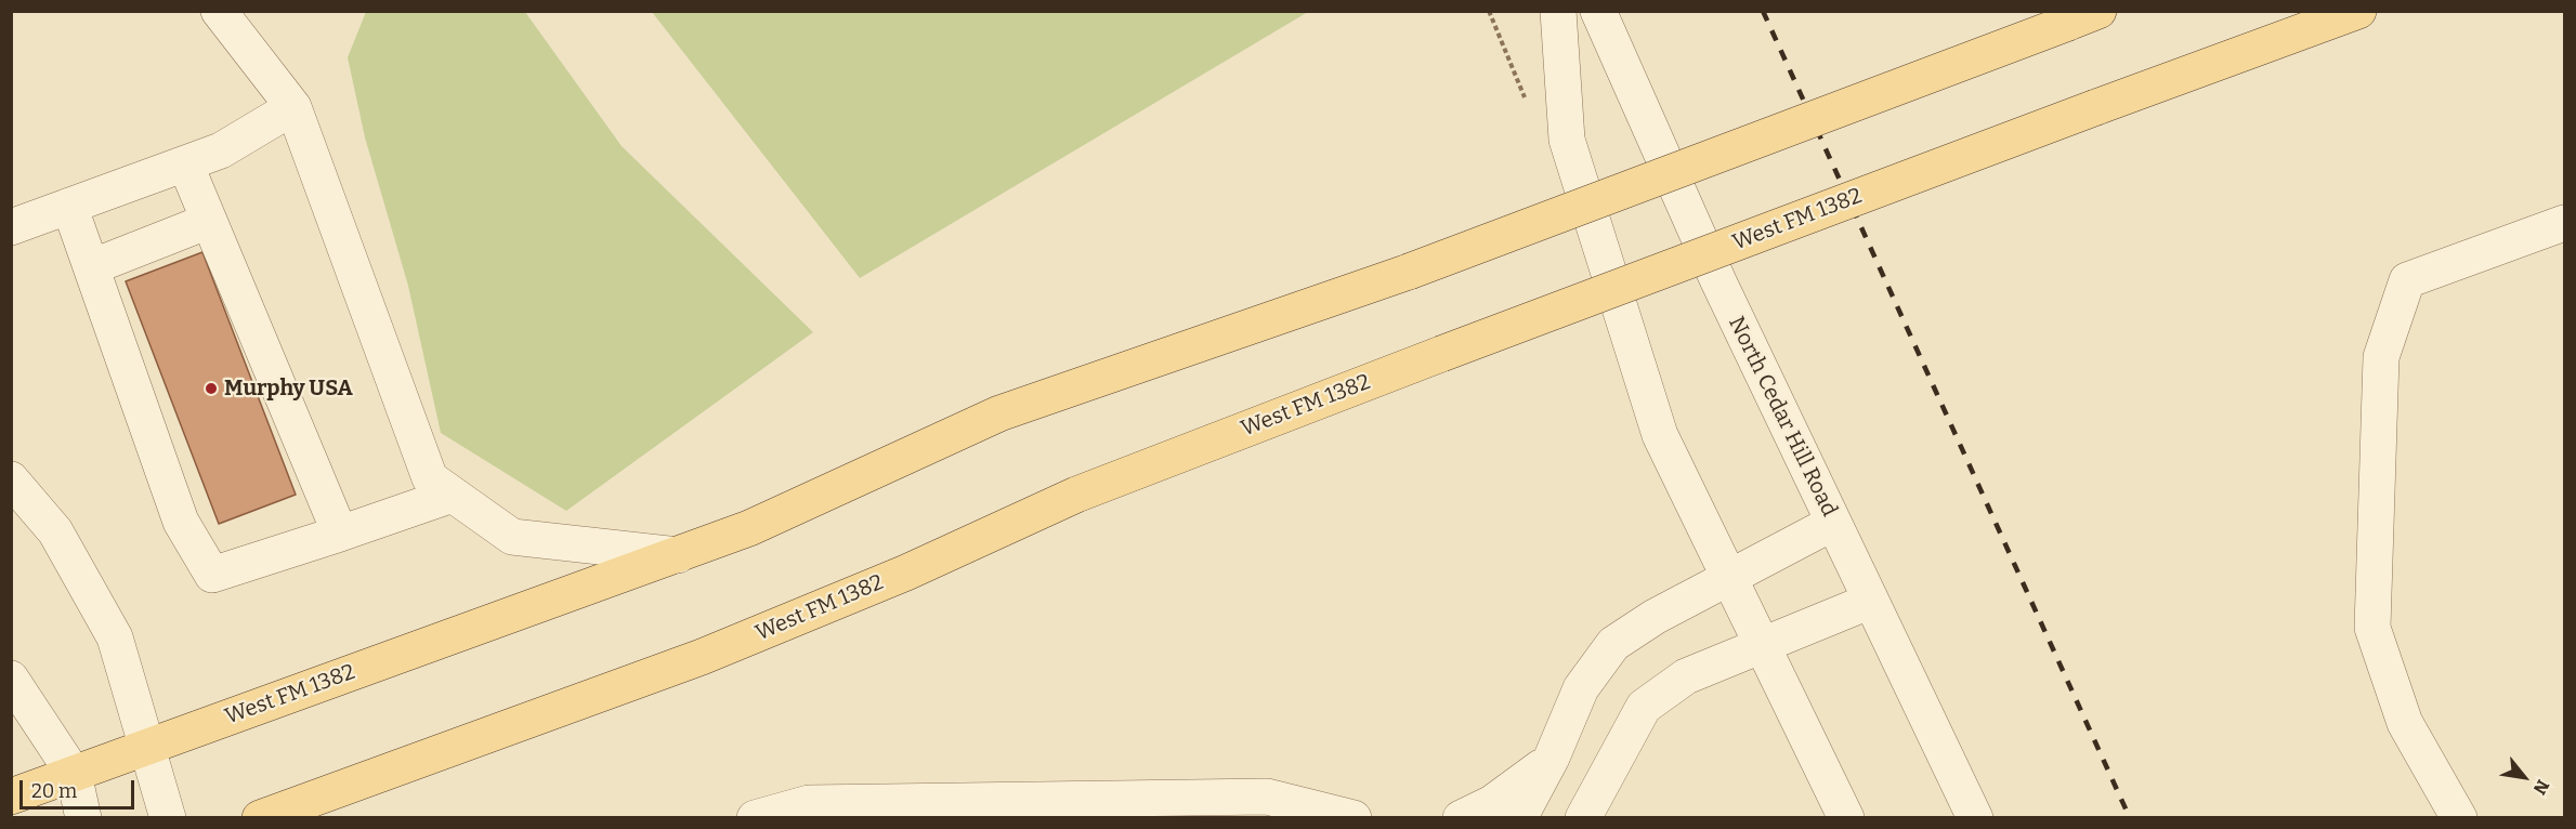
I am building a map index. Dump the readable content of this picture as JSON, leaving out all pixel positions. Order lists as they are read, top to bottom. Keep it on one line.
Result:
{"streets":{"main road":["West FM 1382"],"street":["North Cedar Hill Road"]},"places":["Murphy USA"],"scale_bar":"20 m","north":"bottom right"}
